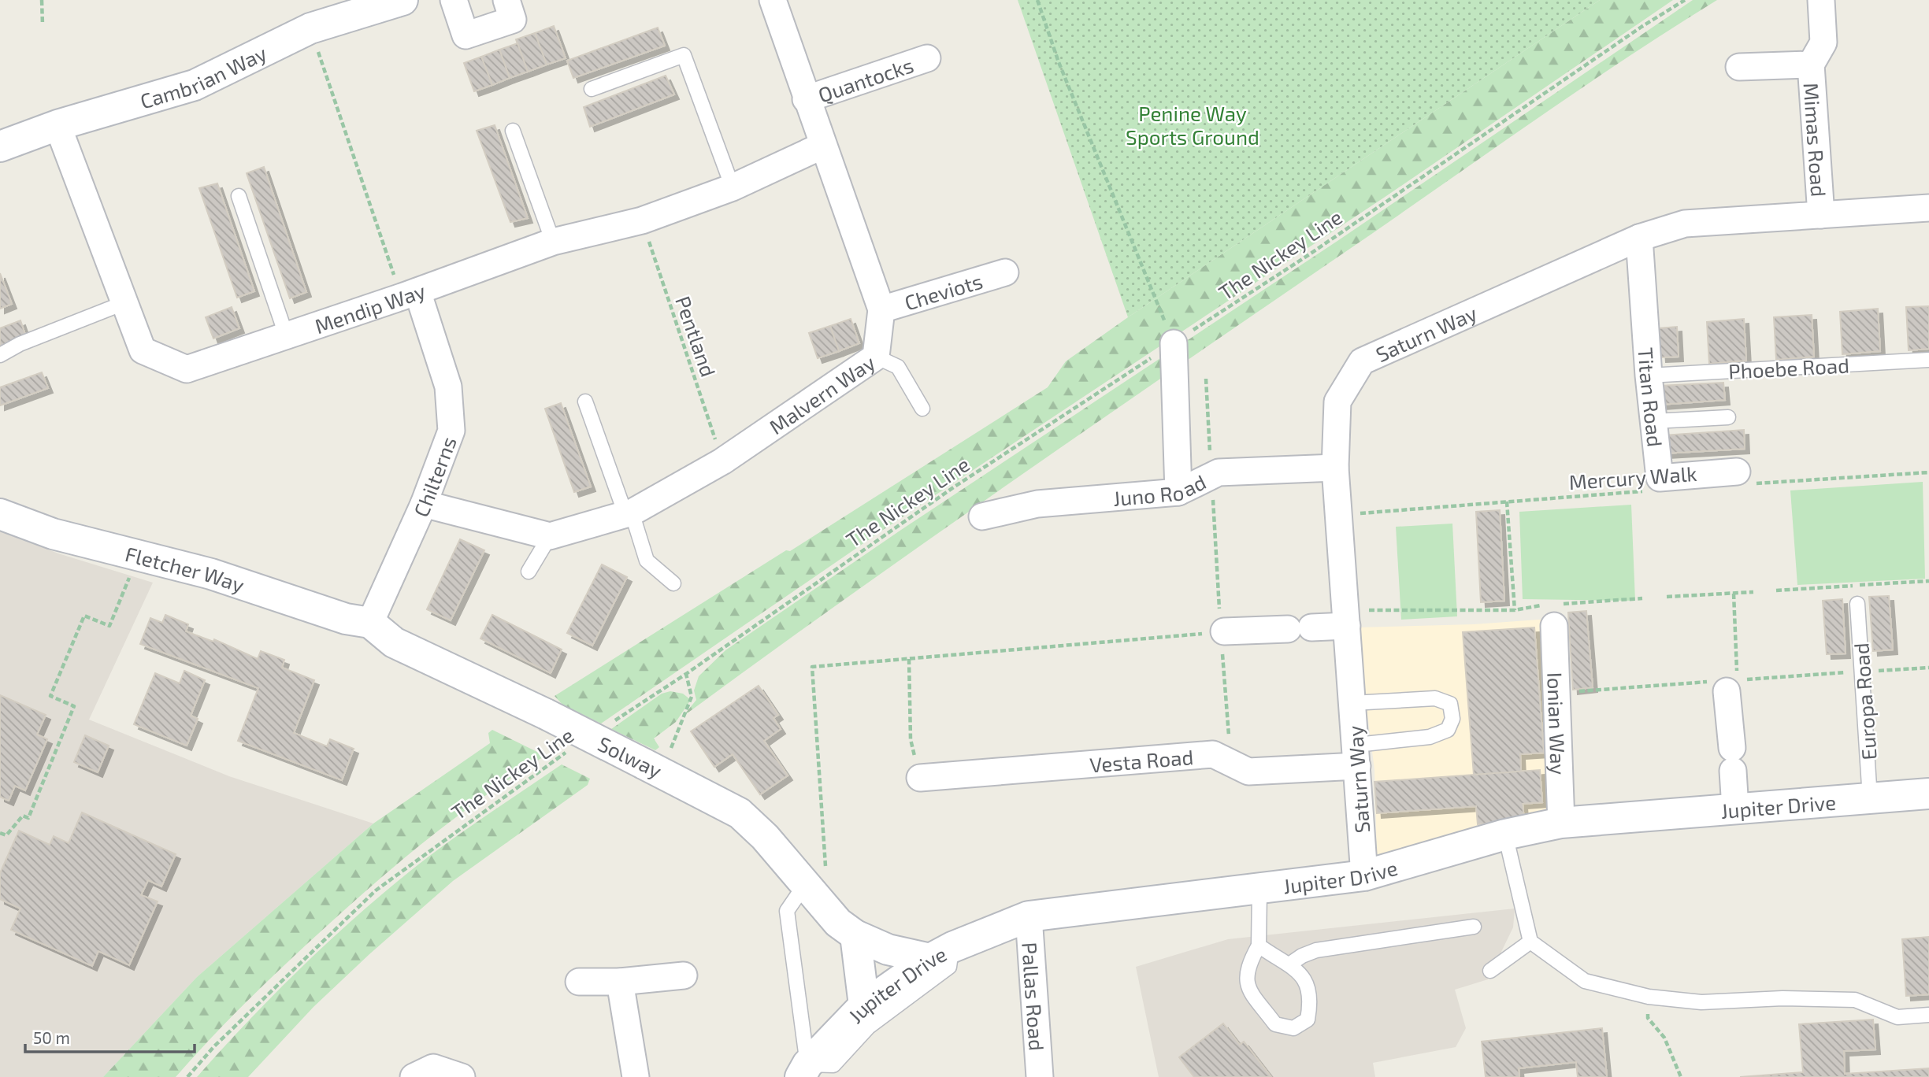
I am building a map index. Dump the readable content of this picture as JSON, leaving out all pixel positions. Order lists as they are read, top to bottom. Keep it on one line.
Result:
{"streets":{"street":["Cambrian Way","Quantocks","Mimas Road","Cheviots","Mendip Way","Saturn Way","Malvern Way","Titan Road","Chilterns","Juno Road","Fletcher Way","Ionian Way","Solway","Vesta Road","Jupiter Drive","Pallas Road"],"lane":["Phoebe Road","Europa Road"],"path":["The Nickey Line","Pentland","Mercury Walk"]},"crossings":[["Cambrian Way","Mendip Way"],["Quantocks","Malvern Way"],["Mimas Road","Saturn Way"],["Cheviots","Malvern Way"],["Mendip Way","Pentland"],["Mendip Way","Malvern Way"],["Mendip Way","Chilterns"],["Saturn Way","Titan Road"],["Saturn Way","Mercury Walk"],["Saturn Way","Juno Road"],["Saturn Way","Vesta Road"],["Saturn Way","Jupiter Drive"],["Pentland","Malvern Way"],["Phoebe Road","Titan Road"],["Chilterns","Fletcher Way"],["Chilterns","Solway"],["Fletcher Way","Solway"],["Europa Road","Jupiter Drive"],["Ionian Way","Jupiter Drive"],["Solway","Jupiter Drive"],["Jupiter Drive","Pallas Road"]],"parks":["Penine Way Sports Ground"],"scale_bar":"50 m"}
